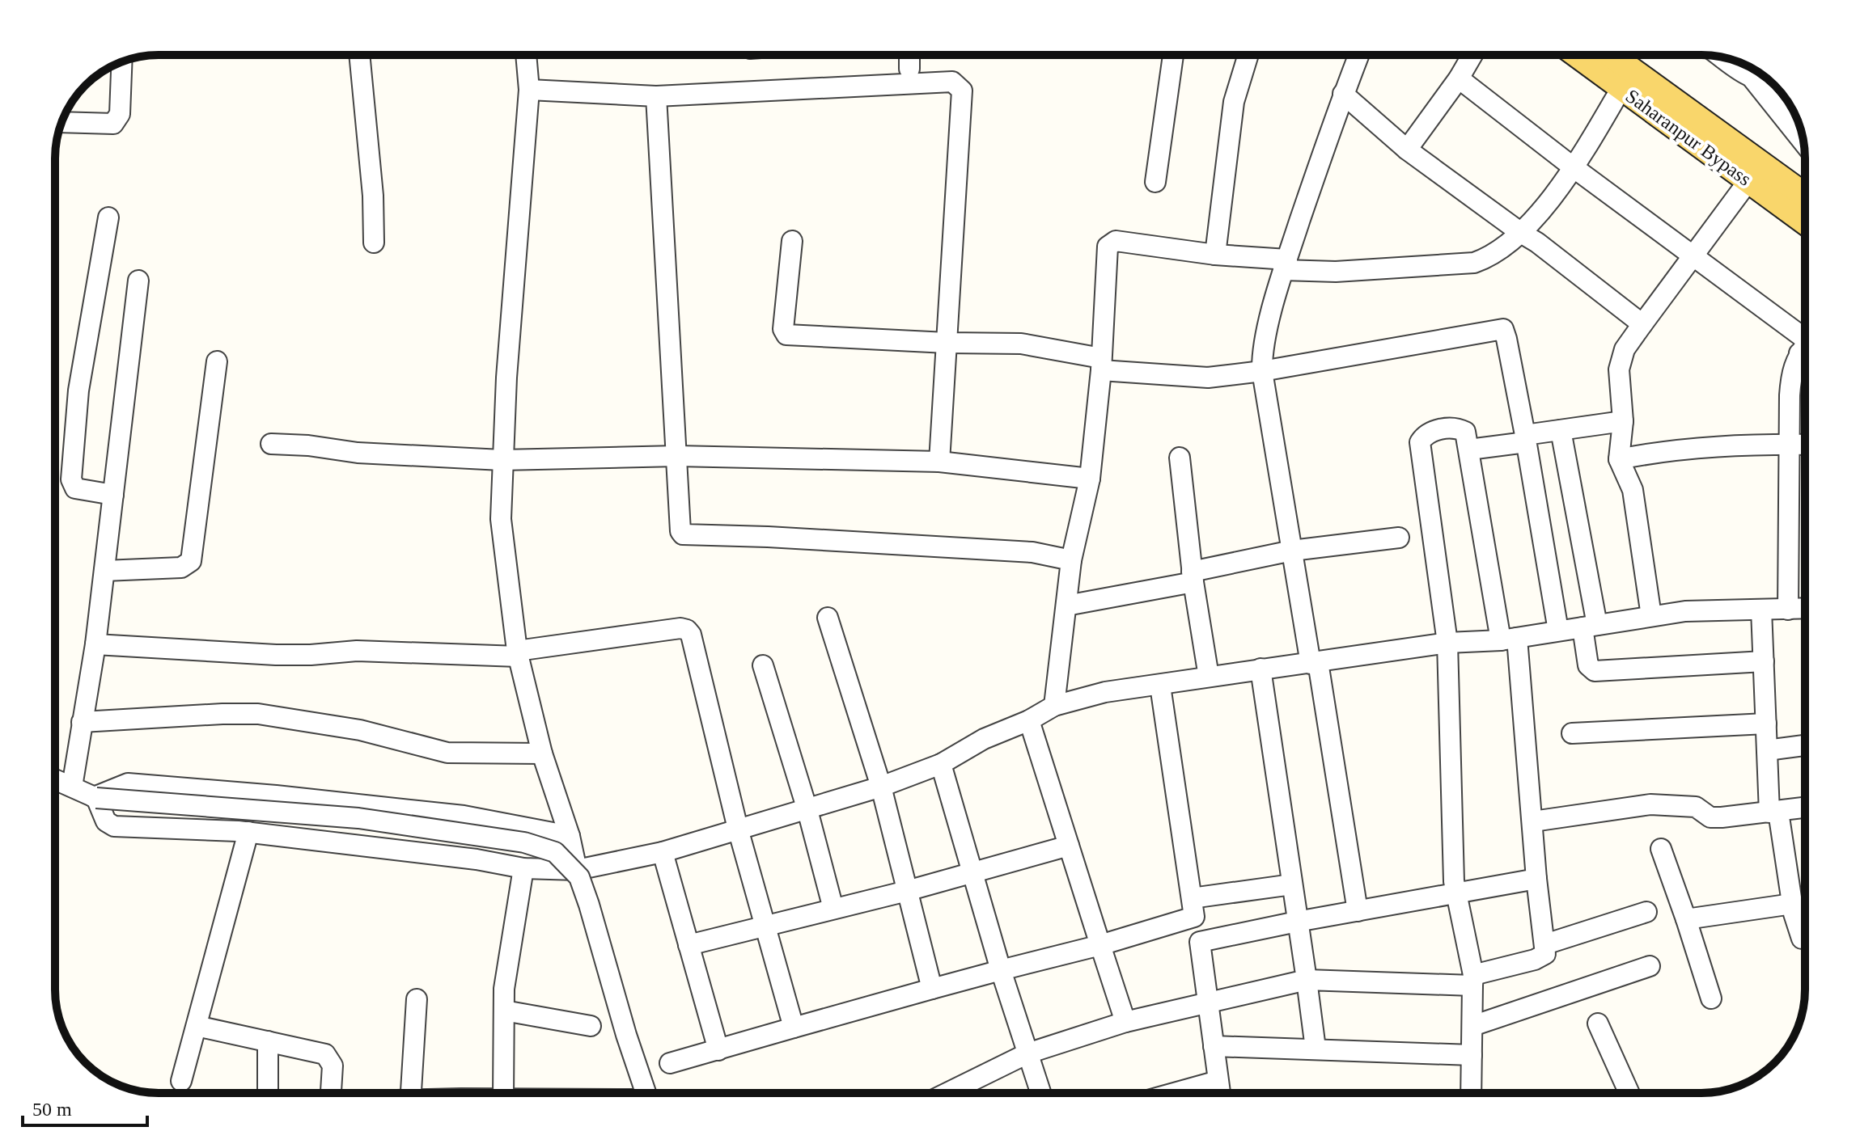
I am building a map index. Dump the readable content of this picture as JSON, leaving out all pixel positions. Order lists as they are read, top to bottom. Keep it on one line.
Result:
{"streets":{"main road":["Saharanpur Bypass"]},"scale_bar":"50 m"}
